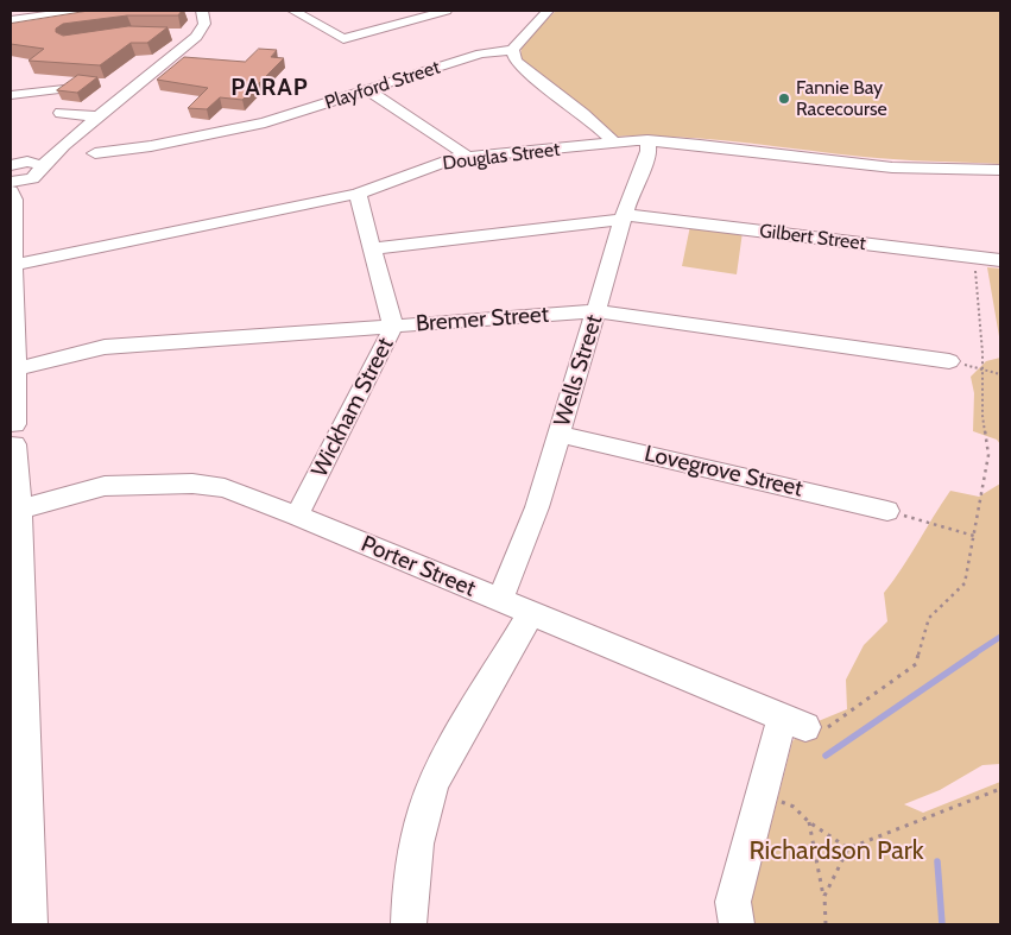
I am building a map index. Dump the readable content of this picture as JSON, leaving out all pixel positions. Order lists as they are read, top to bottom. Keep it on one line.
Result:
{"streets":{"street":["Playford Street","Douglas Street","Gilbert Street","Bremer Street","Wells Street","Wickham Street","Lovegrove Street","Porter Street"]},"crossings":[["Douglas Street","Wells Street"],["Douglas Street","Wickham Street"],["Gilbert Street","Wells Street"],["Gilbert Street","Wickham Street"],["Bremer Street","Wells Street"],["Bremer Street","Wickham Street"],["Wells Street","Lovegrove Street"],["Wells Street","Porter Street"],["Wickham Street","Porter Street"]],"districts":["PARAP"],"parks":["Richardson Park"],"places":["Fannie Bay Racecourse"]}
